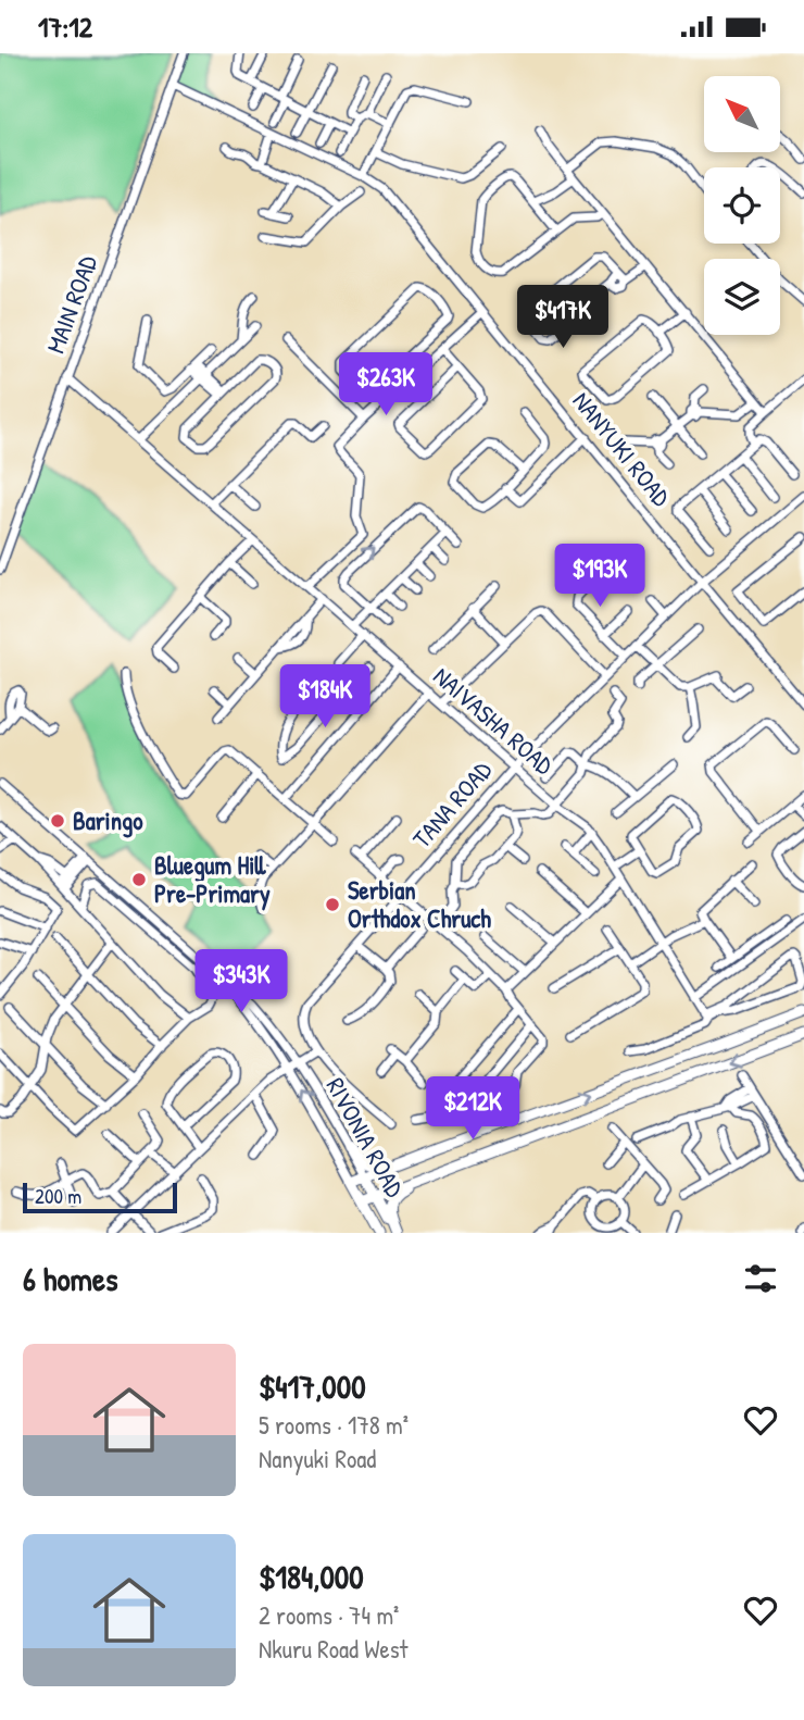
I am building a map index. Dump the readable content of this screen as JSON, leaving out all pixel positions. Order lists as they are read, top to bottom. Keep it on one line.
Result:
{"streets":{"main road":["RIVONIA ROAD"],"street":["MAIN ROAD","NANYUKI ROAD","NAIVASHA ROAD","TANA ROAD"]},"crossings":[["MAIN ROAD","NANYUKI ROAD"],["MAIN ROAD","NAIVASHA ROAD"],["NANYUKI ROAD","TANA ROAD"],["NAIVASHA ROAD","TANA ROAD"]],"places":["Baringo","Bluegum Hill Pre-Primary","Serbian Orthdox Chruch"],"scale_bar":"200 m","north":"top left","page":{"status":"17:12","price":["$417K","$263K","$193K","$184K","$343K","$212K"],"scale":"200 m","heading":"6 homes","list":[{"name":"$417,000","note":"5 rooms · 178 m² · Nanyuki Road"},{"name":"$184,000","note":"2 rooms · 74 m² · Nkuru Road West"}]}}
